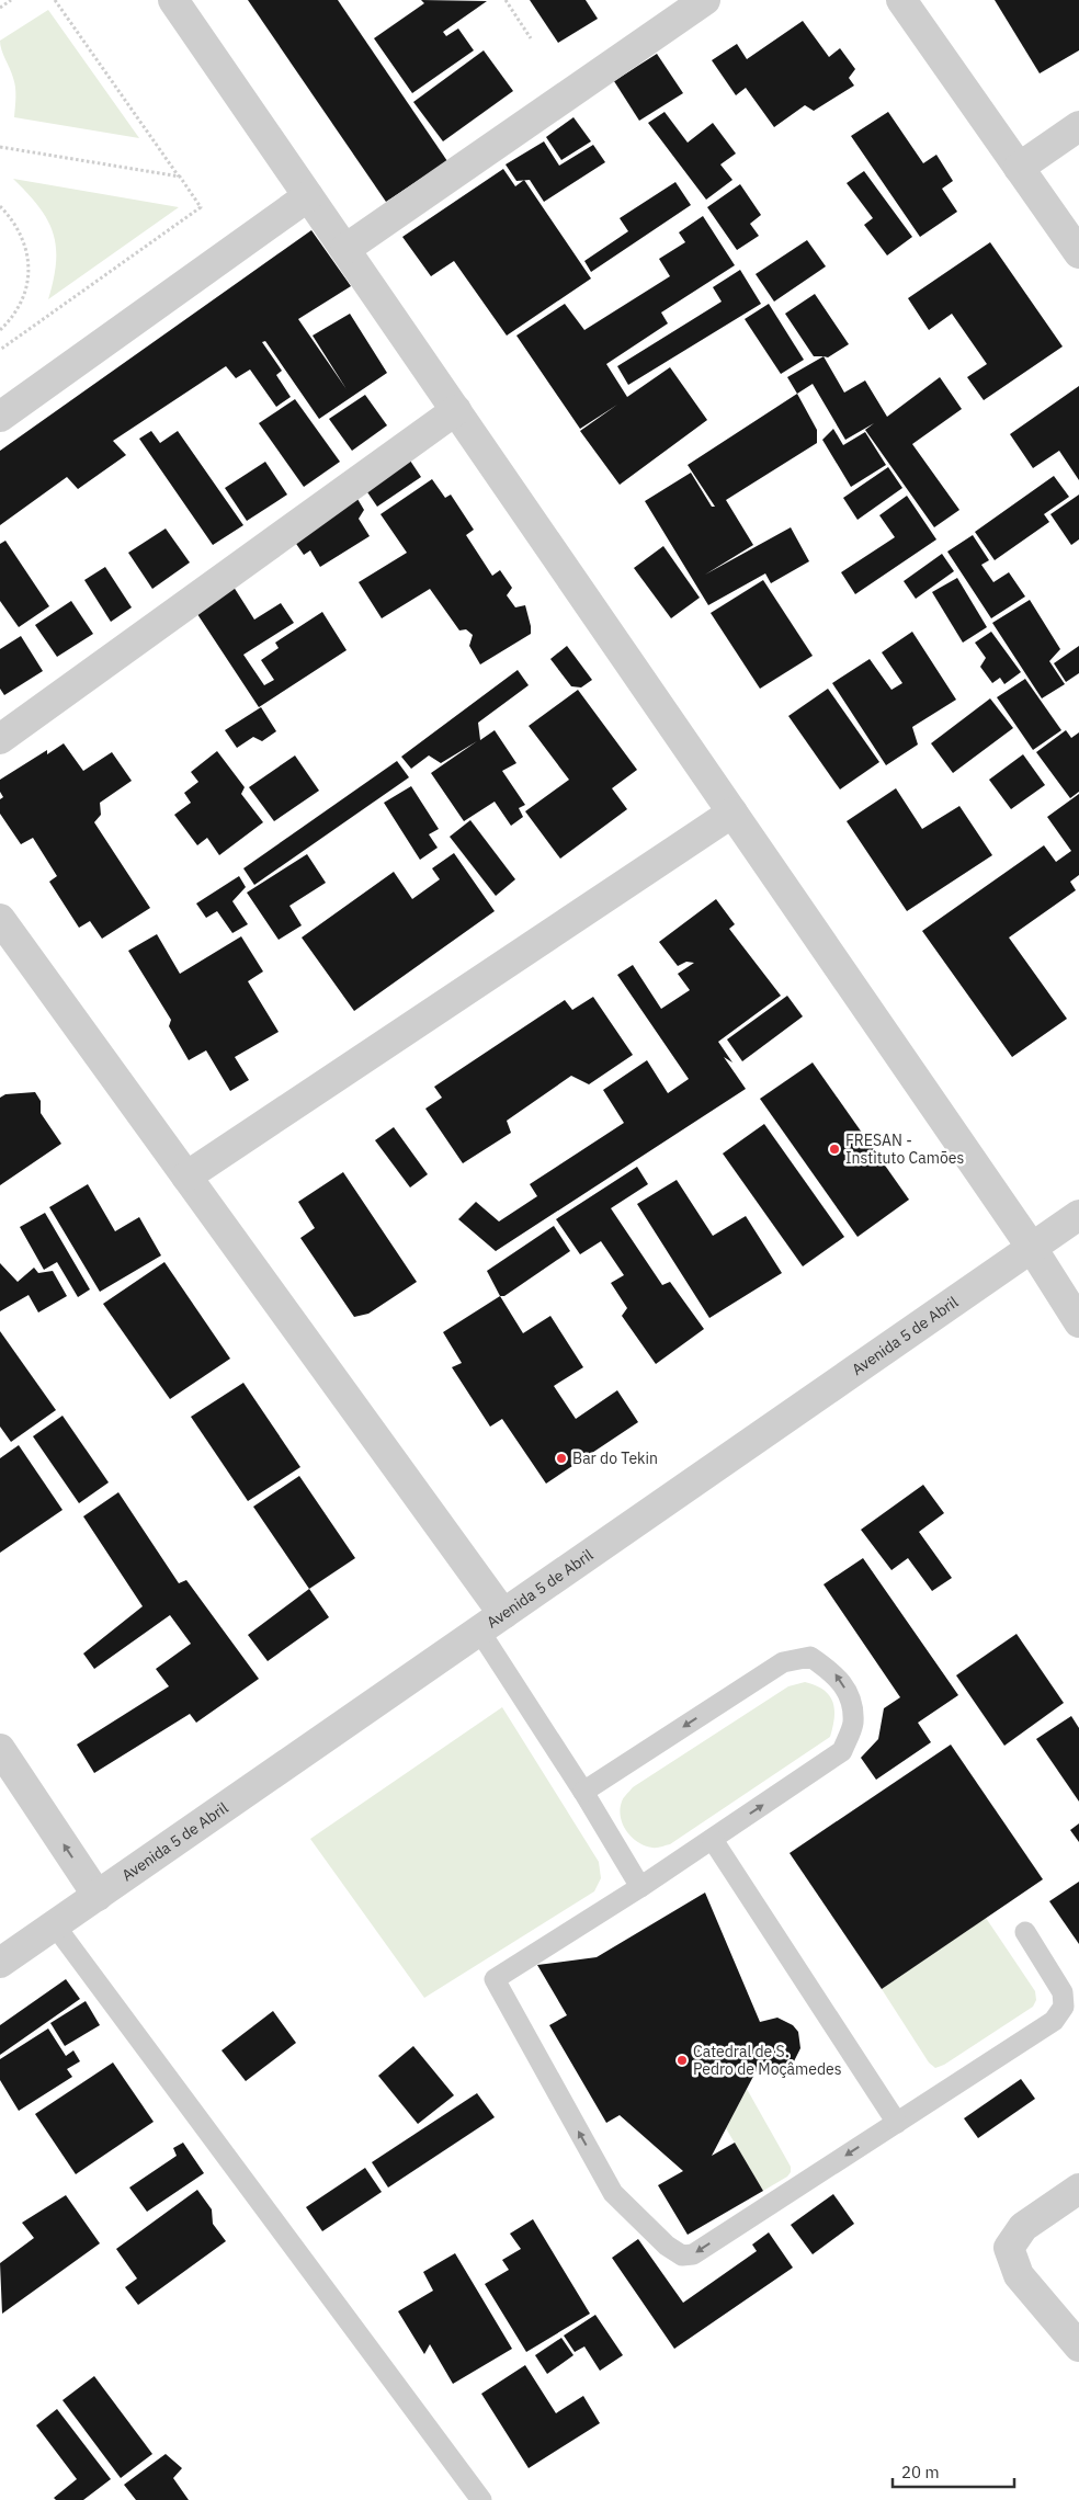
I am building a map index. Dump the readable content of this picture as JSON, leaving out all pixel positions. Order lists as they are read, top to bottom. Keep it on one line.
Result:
{"streets":{"street":["Avenida 5 de Abril"]},"places":["FRESAN - Instituto Camões","Bar do Tekin","Catedral de S. Pedro de Moçâmedes"],"scale_bar":"20 m"}
